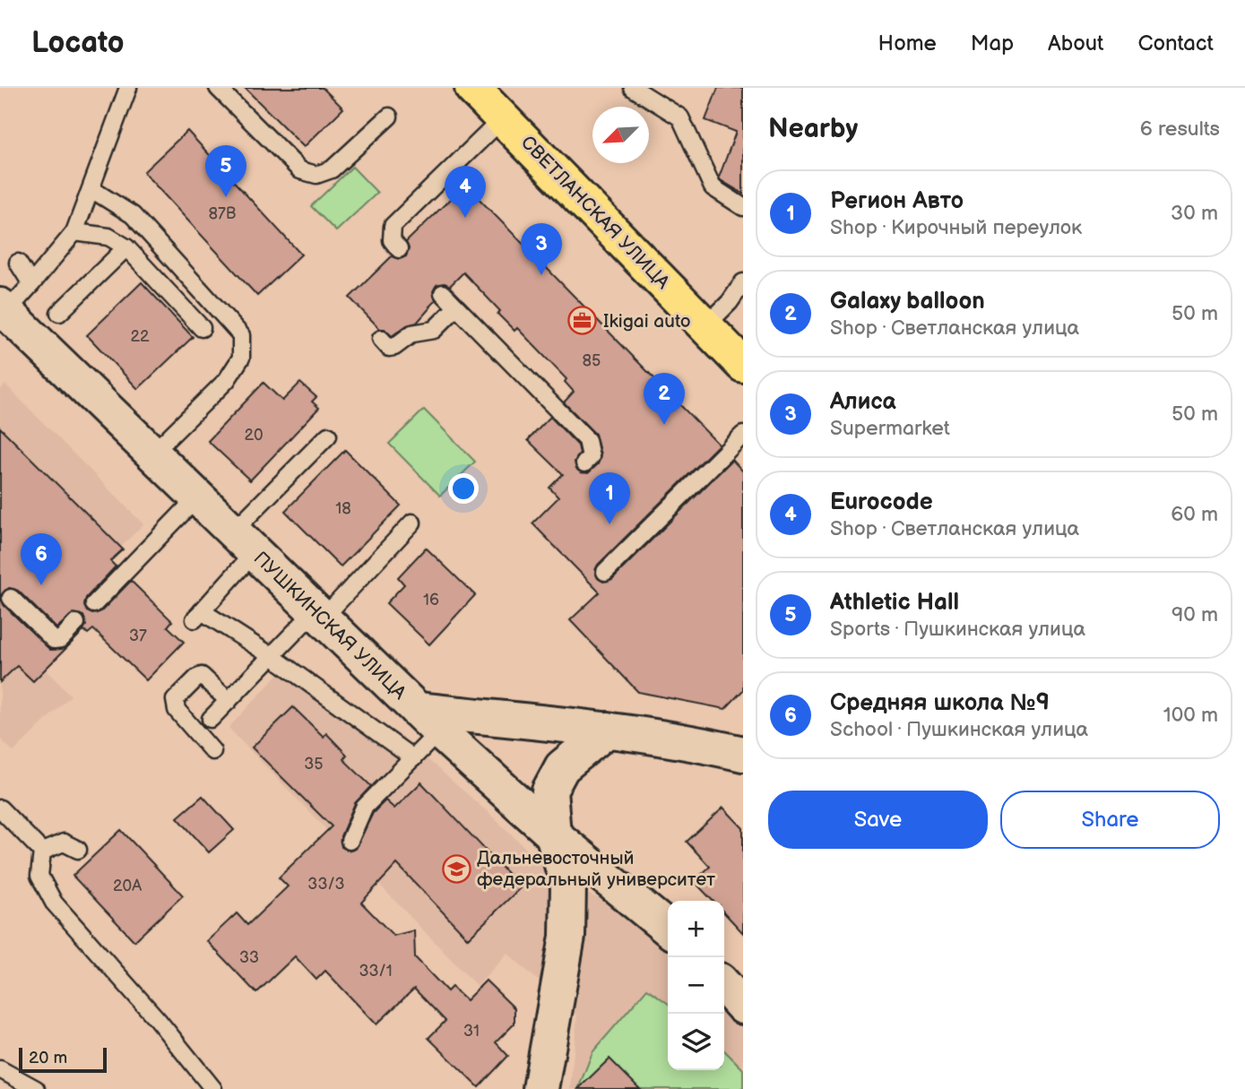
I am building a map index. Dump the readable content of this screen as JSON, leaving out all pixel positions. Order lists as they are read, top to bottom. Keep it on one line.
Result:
{"streets":{"main road":["СВЕТЛАНСКАЯ УЛИЦА","ПУШКИНСКАЯ УЛИЦА"]},"places":{"office":["Ikigai auto"],"school or university":["Дальневосточный федеральный университет"]},"house_numbers":["87В","22","85","20","18","16","37","35","33/3","20А","33","33/1","31"],"scale_bar":"20 m","north":"bottom left","page":{"header":"Locato","nav":["Home","Map","About","Contact"],"heading":["Nearby","6 results"],"pins":["5","4","3","2","1","6"],"list":[{"mark":"1","name":"Регион Авто","note":"Shop · Кирочный переулок","value":"30 m"},{"mark":"2","name":"Galaxy balloon","note":"Shop · Светланская улица","value":"50 m"},{"mark":"3","name":"Алиса","note":"Supermarket","value":"50 m"},{"mark":"4","name":"Eurocode","note":"Shop · Светланская улица","value":"60 m"},{"mark":"5","name":"Athletic Hall","note":"Sports · Пушкинская улица","value":"90 m"},{"mark":"6","name":"Средняя школа №9","note":"School · Пушкинская улица","value":"100 m"}],"buttons":["Save","Share"],"map_buttons":["+","−"],"scale":"20 m"}}
